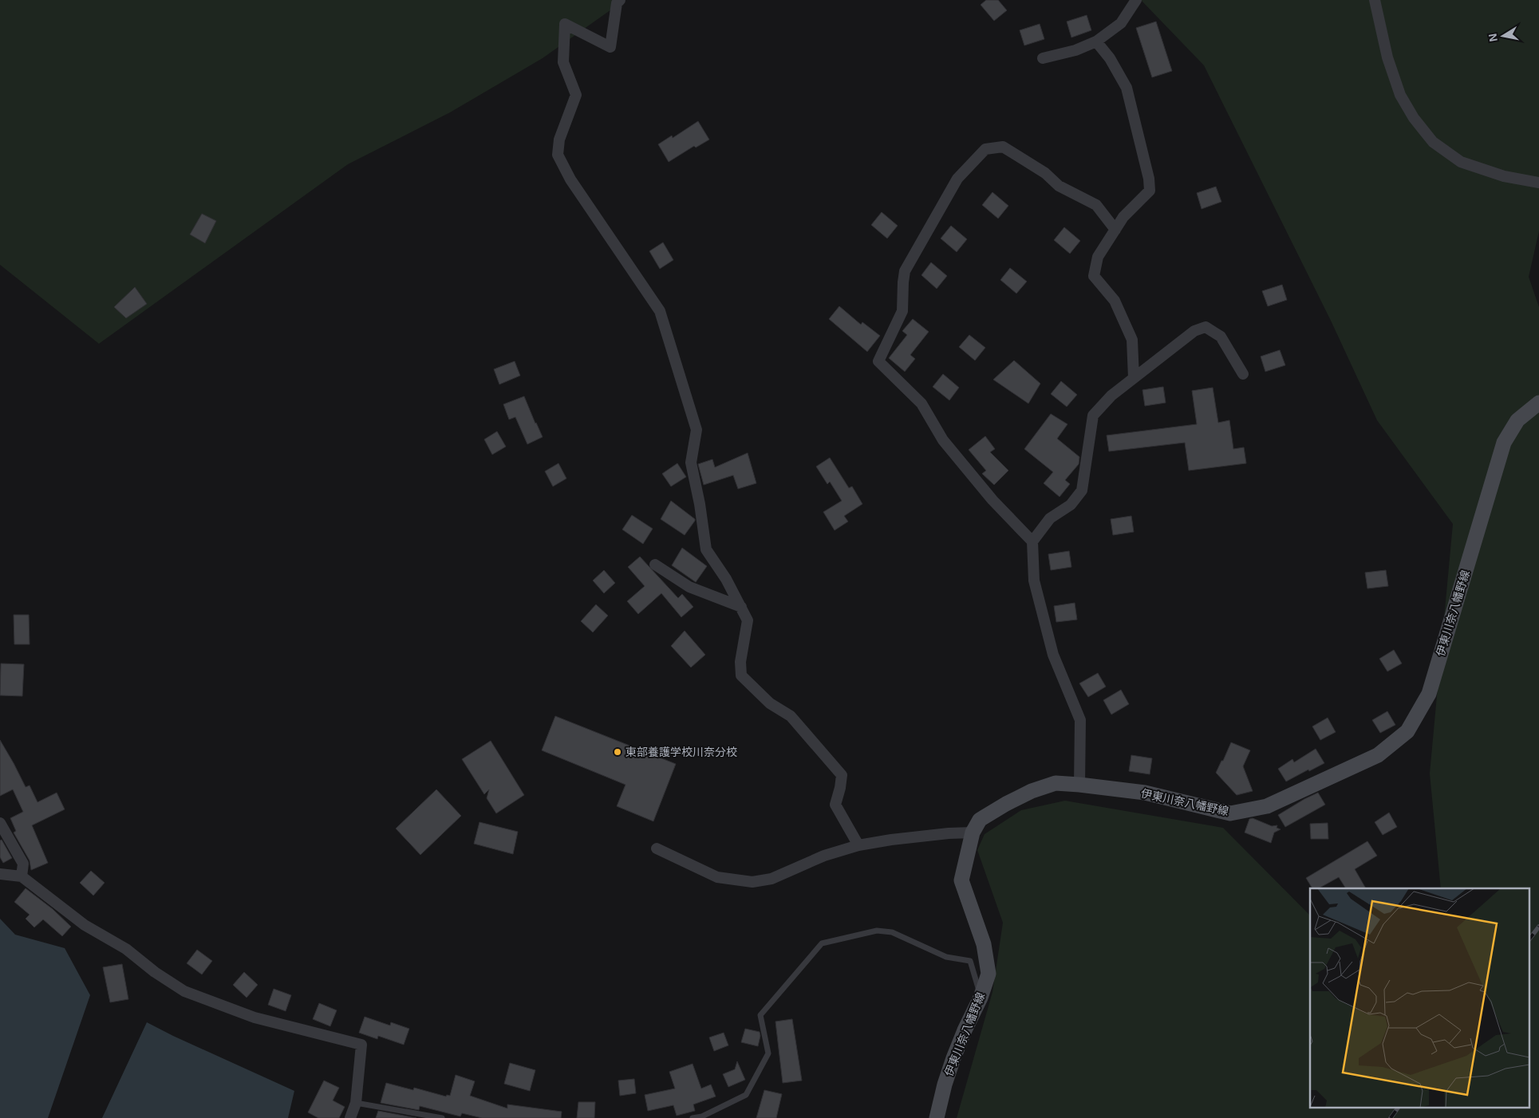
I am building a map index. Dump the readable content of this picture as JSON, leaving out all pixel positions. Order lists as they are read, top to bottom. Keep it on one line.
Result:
{"streets":{"main road":["伊東川奈八幡野線"]},"places":["東部養護学校川奈分校"],"north":"left"}
